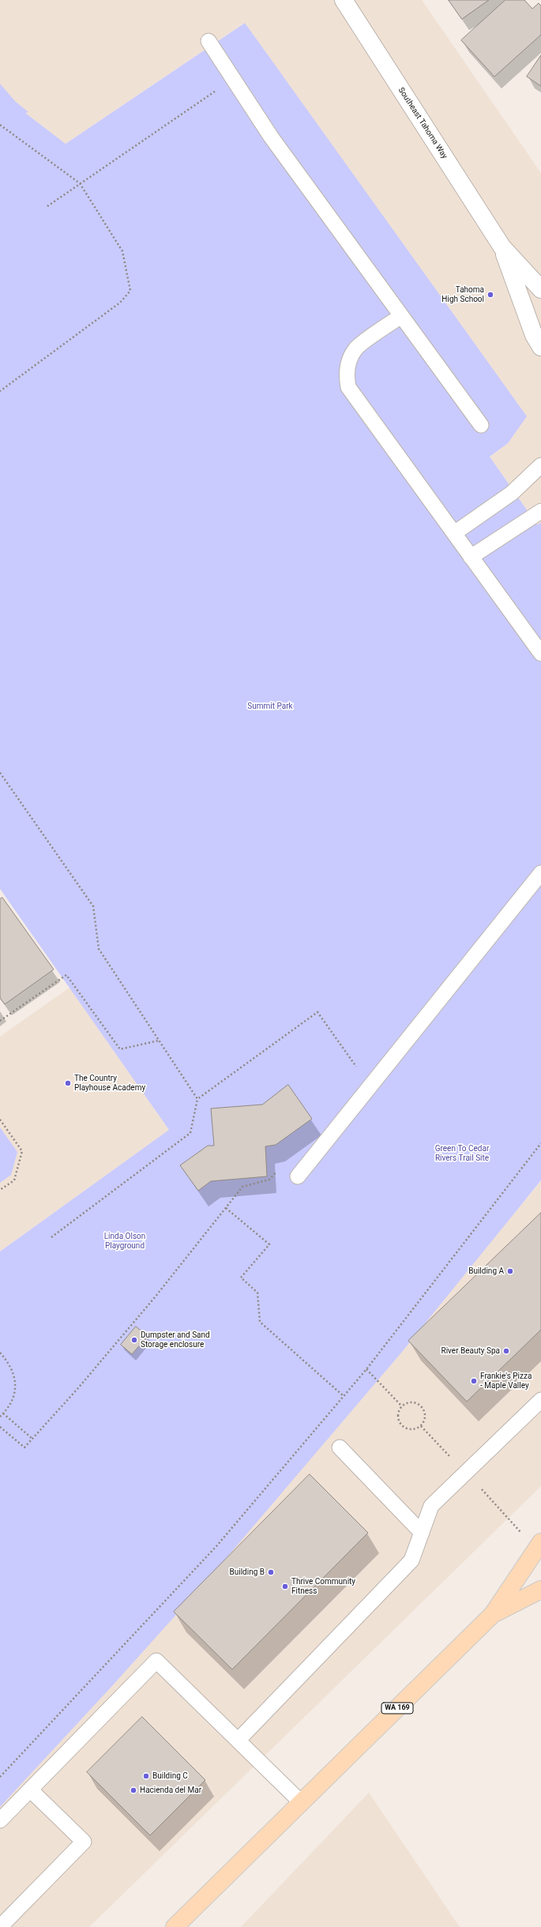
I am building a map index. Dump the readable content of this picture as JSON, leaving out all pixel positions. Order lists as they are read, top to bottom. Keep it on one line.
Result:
{"streets":{"main road":["WA 169"],"street":["Southeast Tahoma Way"]},"parks":["Summit Park","Green To Cedar Rivers Trail Site","Linda Olson Playground"],"places":["Tahoma High School","The Country Playhouse Academy","Building A","Dumpster and Sand Storage enclosure","River Beauty Spa","Frankie's Pizza - Maple Valley","Building B","Thrive Community Fitness","Building C","Hacienda del Mar"]}
